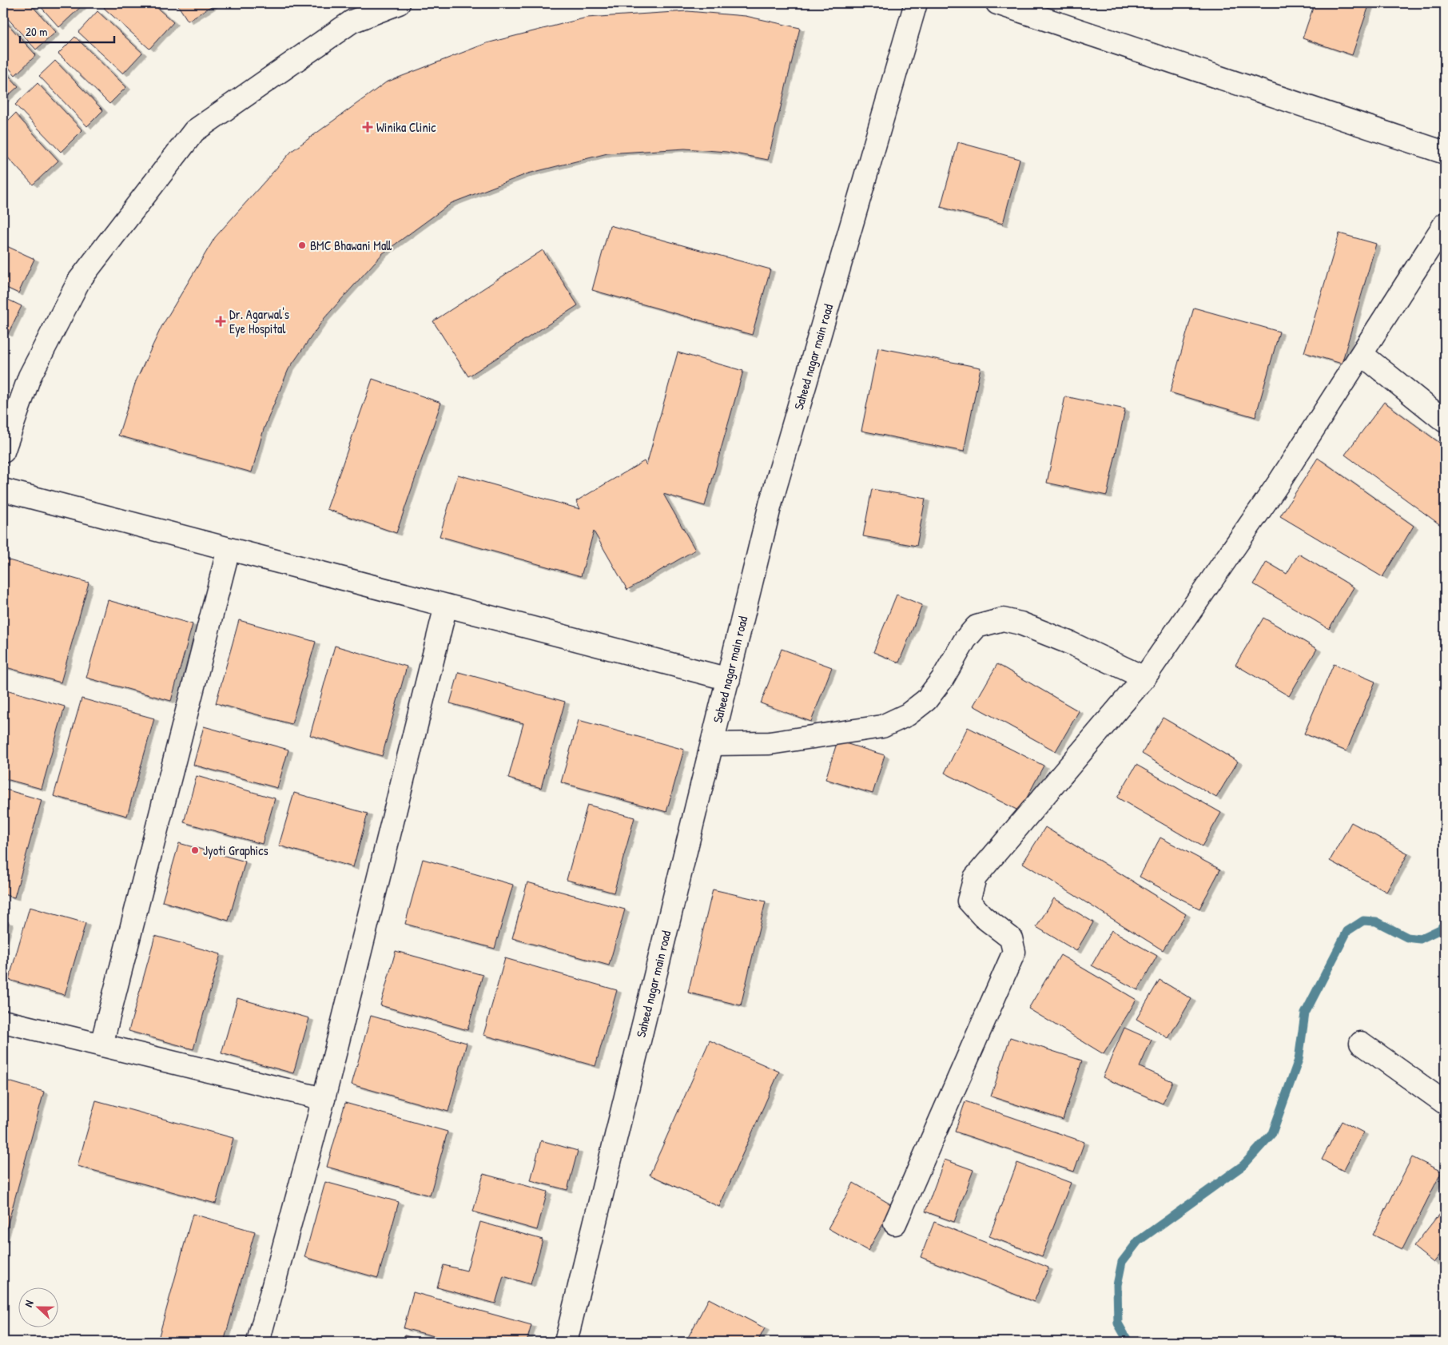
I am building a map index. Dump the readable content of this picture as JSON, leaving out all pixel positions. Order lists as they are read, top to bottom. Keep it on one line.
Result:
{"streets":{"street":["Saheed nagar main road"]},"places":{"health":["Winika Clinic","Dr. Agarwal's Eye Hospital"],"other":["BMC Bhawani Mall","Jyoti Graphics"]},"scale_bar":"20 m","north":"left"}
